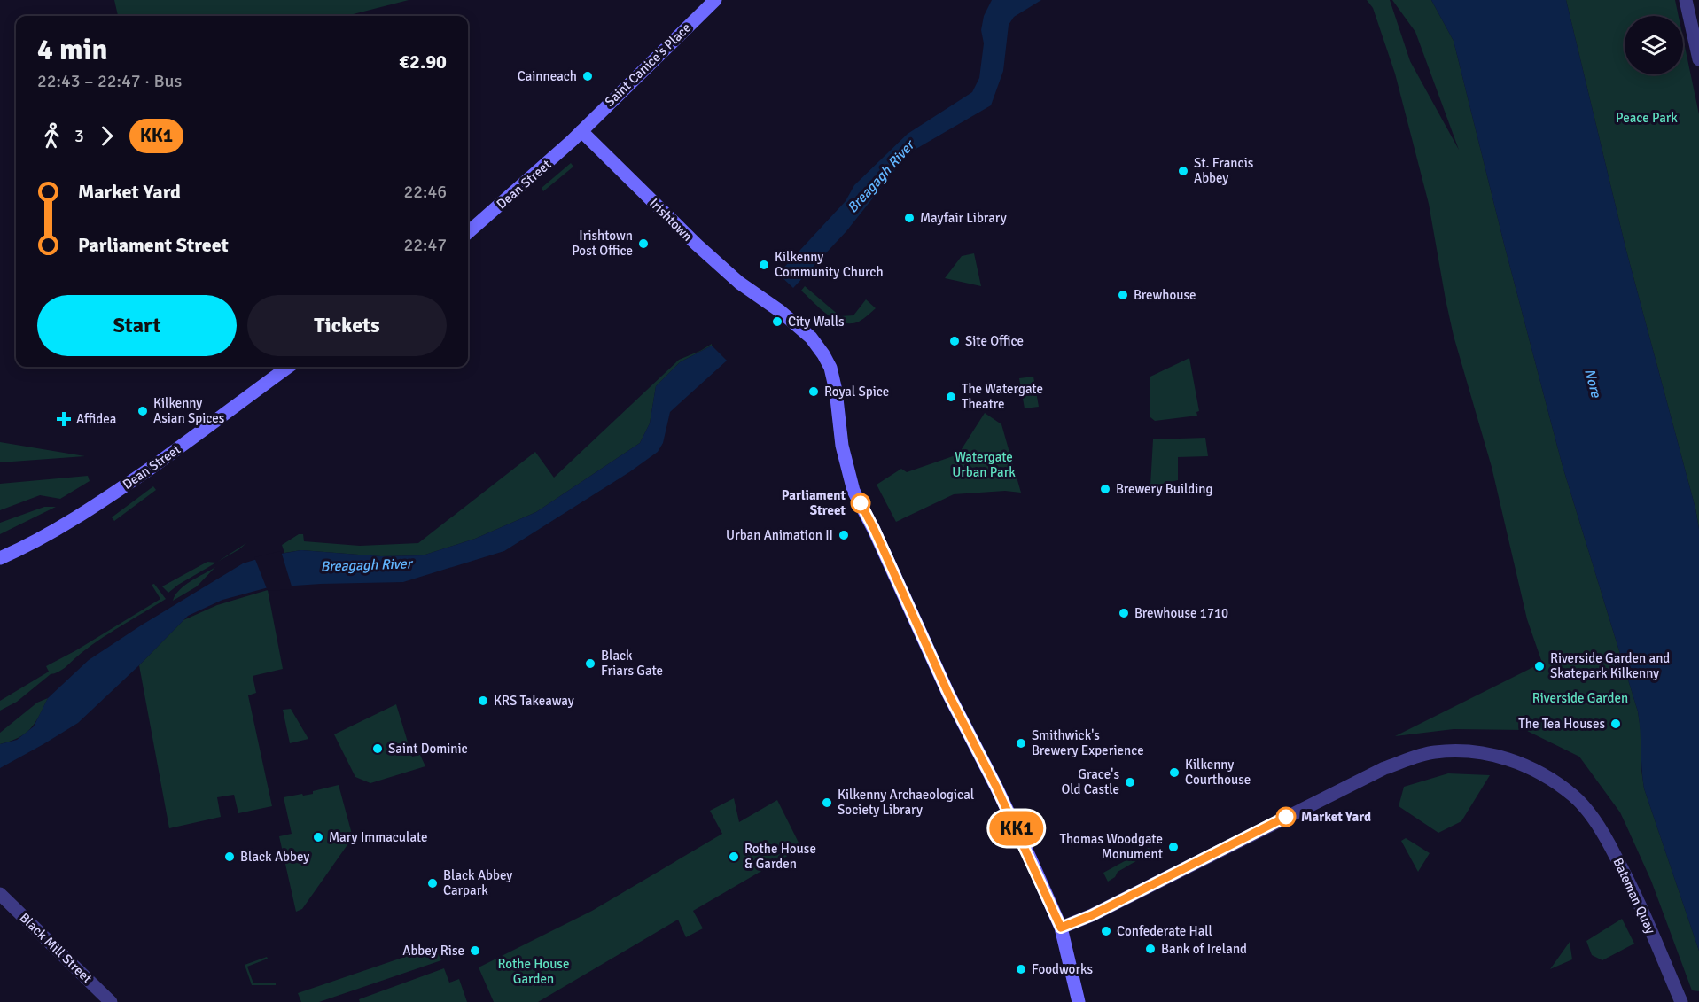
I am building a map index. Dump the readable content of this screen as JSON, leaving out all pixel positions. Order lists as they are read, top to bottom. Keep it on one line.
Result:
{"streets":{"main road":["Saint Canice's Place","Dean Street","Irishtown"],"street":["Bateman Quay","Black Mill Street"]},"crossings":[["Saint Canice's Place","Dean Street"],["Saint Canice's Place","Irishtown"],["Dean Street","Irishtown"],["Irishtown","Bateman Quay"]],"water":["Breagagh River","Nore"],"parks":["Peace Park","Watergate Urban Park","Riverside Garden","Rothe House Garden"],"places":{"other":["Cainneach","St. Francis Abbey","Mayfair Library","Irishtown Post Office","Kilkenny Community Church","Brewhouse","City Walls","Site Office","Royal Spice","The Watergate Theatre","Kilkenny Asian Spices","Brewery Building","Parliament Street","Urban Animation II","Brewhouse 1710","Black Friars Gate","Riverside Garden and Skatepark Kilkenny","KRS Takeaway","The Tea Houses","Smithwick's Brewery Experience","Saint Dominic","Kilkenny Courthouse","Grace's Old Castle","Kilkenny Archaeological Society Library","Market Yard","Mary Immaculate","Thomas Woodgate Monument","Black Abbey","Rothe House & Garden","Black Abbey Carpark","Confederate Hall","Bank of Ireland","Abbey Rise","Foodworks"],"health":["Affidea"]},"lines":["bus line KK1"],"page":{"on_map":"KK1","heading":["4 min","22:43 – 22:47 · Bus","€2.90"],"legs":["3","KK1"],"list":[{"name":"Market Yard","value":"22:46"},{"name":"Parliament Street","value":"22:47"}],"buttons":["Start","Tickets"]}}
